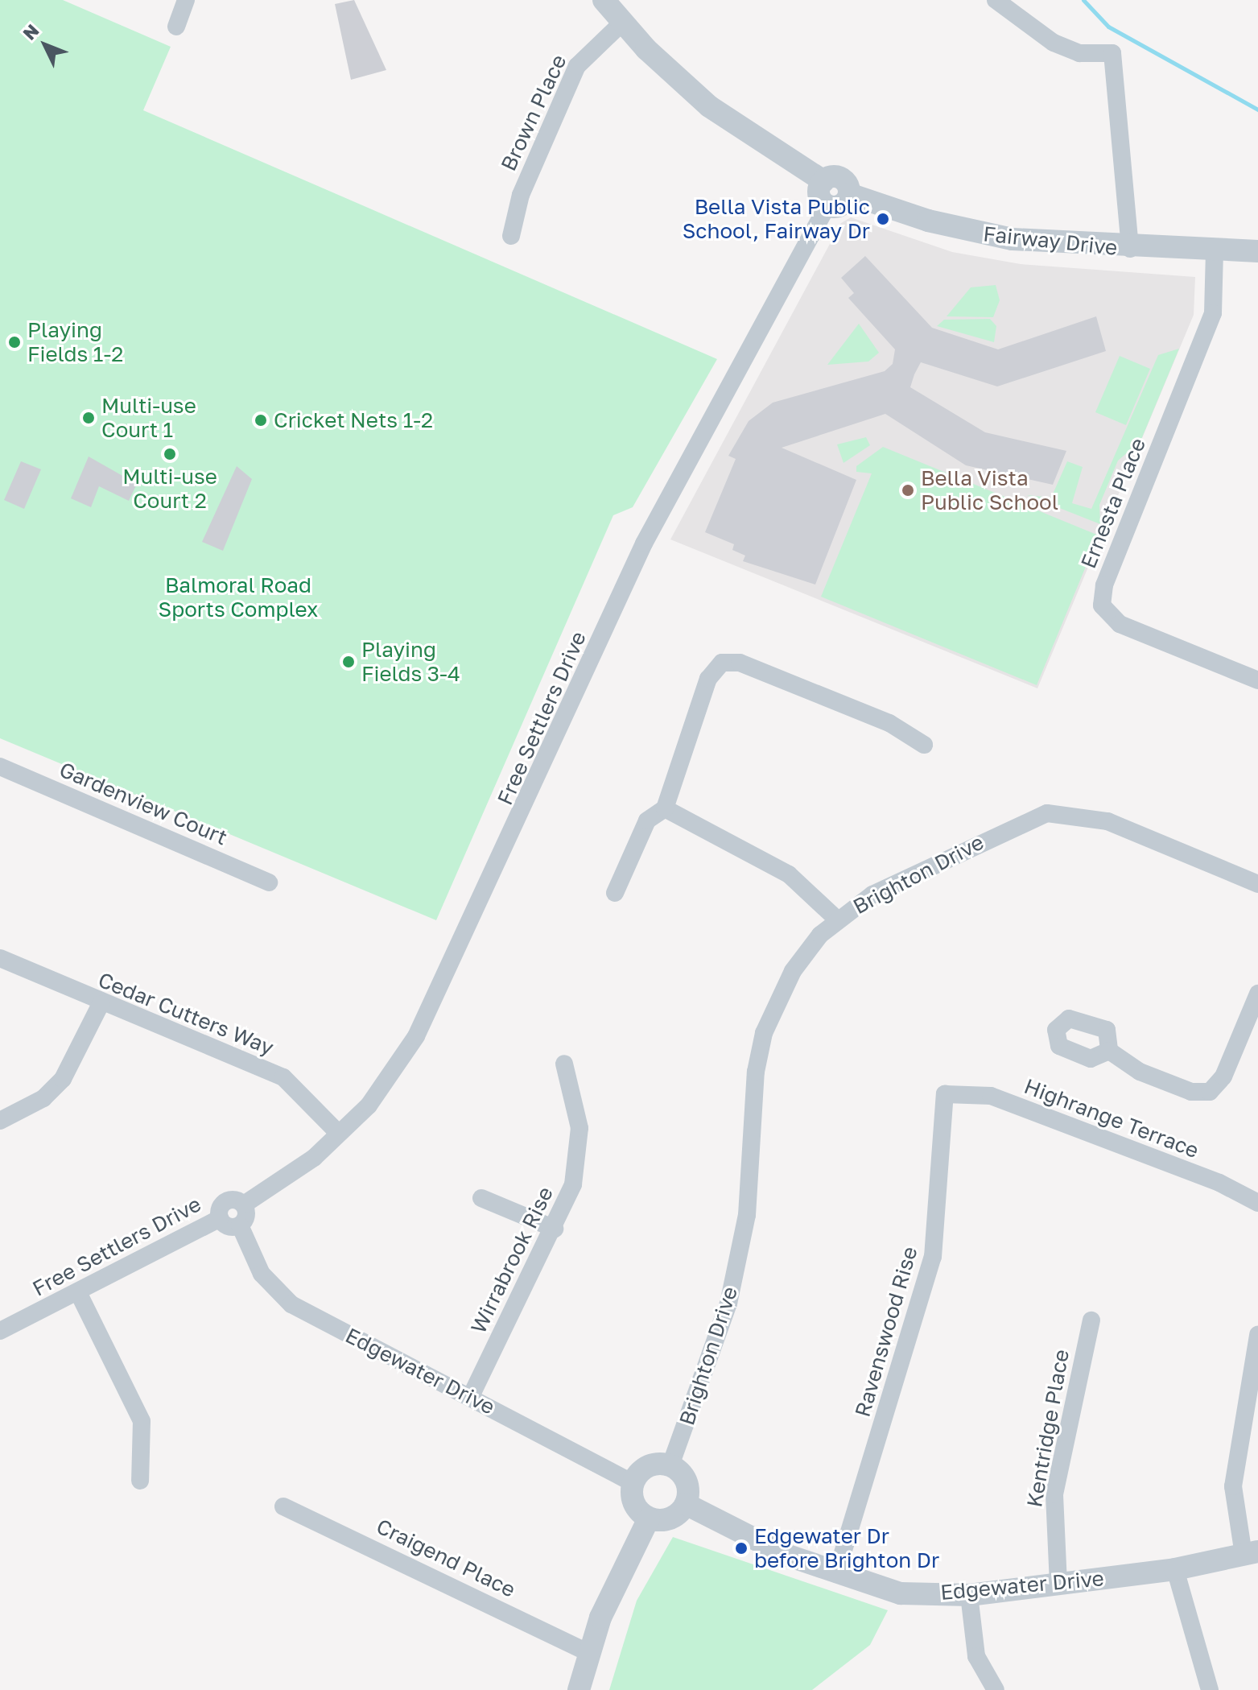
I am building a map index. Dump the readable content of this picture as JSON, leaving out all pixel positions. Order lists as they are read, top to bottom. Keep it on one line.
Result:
{"streets":{"street":["Brown Place","Fairway Drive","Ernesta Place","Free Settlers Drive","Gardenview Court","Brighton Drive","Cedar Cutters Way","Highrange Terrace","Wirrabrook Rise","Ravenswood Rise","Edgewater Drive","Kentridge Place","Craigend Place"]},"crossings":[["Fairway Drive","Ernesta Place"],["Fairway Drive","Free Settlers Drive"],["Free Settlers Drive","Cedar Cutters Way"],["Free Settlers Drive","Edgewater Drive"],["Brighton Drive","Edgewater Drive"],["Highrange Terrace","Ravenswood Rise"],["Wirrabrook Rise","Edgewater Drive"],["Ravenswood Rise","Edgewater Drive"],["Edgewater Drive","Kentridge Place"]],"parks":["Balmoral Road Sports Complex"],"places":["Bella Vista Public School, Fairway Dr","Playing Fields 1-2","Multi-use Court 1","Cricket Nets 1-2","Multi-use Court 2","Bella Vista Public School","Playing Fields 3-4","Edgewater Dr before Brighton Dr"],"north":"top left"}
